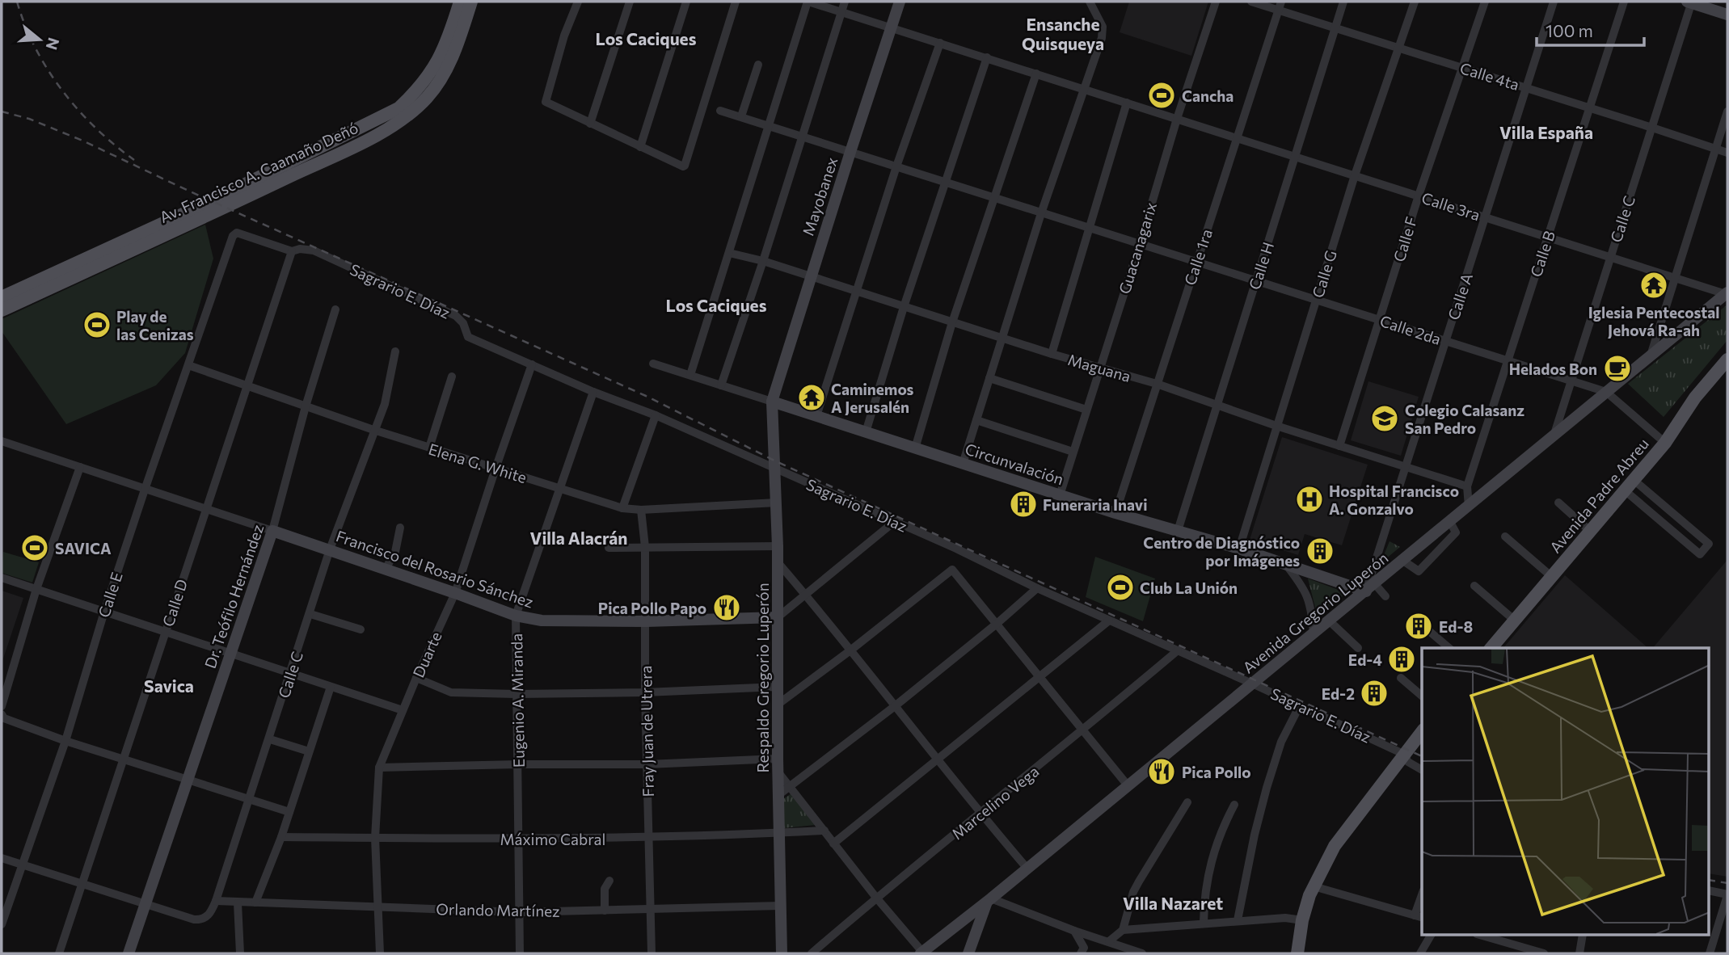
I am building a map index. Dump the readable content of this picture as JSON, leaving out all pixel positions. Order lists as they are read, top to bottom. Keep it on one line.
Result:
{"streets":{"main road":["Av. Francisco A. Caamaño Deñó","Avenida Padre Abreu"],"street":["Calle 4ta","Mayobanex","Calle 3ra","Calle C","Calle F","Guacanagarix","Calle B","Calle 1ra","Calle H","Calle G","Sagrario E. Díaz","Calle A","Calle 2da","Maguana","Elena G. White","Circunvalación","Francisco del Rosario Sánchez","Calle E","Dr. Teófilo Hernández","Calle D","Avenida Gregorio Luperón","Duarte","Respaldo Gregorio Luperón","Eugenio A. Miranda","Fray Juan de Utrera","Marcelino Vega","Máximo Cabral","Orlando Martínez"]},"crossings":[["Calle 4ta","Calle C"],["Calle 4ta","Calle F"],["Calle 4ta","Calle B"],["Calle 4ta","Calle 1ra"],["Calle 4ta","Calle H"],["Calle 4ta","Calle G"],["Calle 4ta","Calle A"],["Mayobanex","Calle 3ra"],["Mayobanex","Calle 2da"],["Mayobanex","Maguana"],["Mayobanex","Circunvalación"],["Mayobanex","Respaldo Gregorio Luperón"],["Calle 3ra","Calle C"],["Calle 3ra","Calle F"],["Calle 3ra","Guacanagarix"],["Calle 3ra","Calle B"],["Calle 3ra","Calle 1ra"],["Calle 3ra","Calle H"],["Calle 3ra","Calle G"],["Calle 3ra","Calle A"],["Calle 3ra","Avenida Gregorio Luperón"],["Calle C","Calle 2da"],["Calle C","Elena G. White"],["Calle C","Francisco del Rosario Sánchez"],["Calle C","Dr. Teófilo Hernández"],["Calle C","Avenida Gregorio Luperón"],["Calle C","Orlando Martínez"],["Calle F","Calle 2da"],["Calle F","Maguana"],["Guacanagarix","Calle 2da"],["Guacanagarix","Maguana"],["Guacanagarix","Circunvalación"],["Calle B","Calle 2da"],["Calle B","Maguana"],["Calle B","Avenida Gregorio Luperón"],["Calle 1ra","Calle 2da"],["Calle 1ra","Maguana"],["Calle 1ra","Circunvalación"],["Calle H","Calle 2da"],["Calle H","Maguana"],["Calle H","Circunvalación"],["Calle G","Calle 2da"],["Calle G","Maguana"],["Calle G","Circunvalación"],["Sagrario E. Díaz","Calle E"],["Sagrario E. Díaz","Calle D"],["Sagrario E. Díaz","Avenida Gregorio Luperón"],["Sagrario E. Díaz","Duarte"],["Sagrario E. Díaz","Respaldo Gregorio Luperón"],["Sagrario E. Díaz","Eugenio A. Miranda"],["Sagrario E. Díaz","Marcelino Vega"],["Calle A","Calle 2da"],["Calle A","Maguana"],["Calle A","Circunvalación"],["Calle A","Avenida Gregorio Luperón"],["Calle 2da","Avenida Padre Abreu"],["Calle 2da","Avenida Gregorio Luperón"],["Elena G. White","Calle E"],["Elena G. White","Dr. Teófilo Hernández"],["Elena G. White","Calle D"],["Elena G. White","Duarte"],["Elena G. White","Respaldo Gregorio Luperón"],["Elena G. White","Eugenio A. Miranda"],["Elena G. White","Fray Juan de Utrera"],["Circunvalación","Avenida Gregorio Luperón"],["Circunvalación","Respaldo Gregorio Luperón"],["Francisco del Rosario Sánchez","Calle E"],["Francisco del Rosario Sánchez","Dr. Teófilo Hernández"],["Francisco del Rosario Sánchez","Calle D"],["Francisco del Rosario Sánchez","Duarte"],["Francisco del Rosario Sánchez","Respaldo Gregorio Luperón"],["Francisco del Rosario Sánchez","Eugenio A. Miranda"],["Francisco del Rosario Sánchez","Fray Juan de Utrera"],["Duarte","Máximo Cabral"],["Duarte","Orlando Martínez"],["Respaldo Gregorio Luperón","Máximo Cabral"],["Respaldo Gregorio Luperón","Orlando Martínez"],["Eugenio A. Miranda","Máximo Cabral"],["Eugenio A. Miranda","Orlando Martínez"],["Fray Juan de Utrera","Máximo Cabral"],["Fray Juan de Utrera","Orlando Martínez"]],"districts":["Ensanche Quisqueya","Los Caciques","Villa España","Los Caciques","Villa Alacrán","Savica","Villa Nazaret"],"places":{"sports":["Cancha","Play de las Cenizas","SAVICA","Club La Unión"],"temple":["Iglesia Pentecostal Jehová Ra-ah","Caminemos A Jerusalén"],"cafe":["Helados Bon"],"school or university":["Colegio Calasanz San Pedro"],"hospital":["Hospital Francisco A. Gonzalvo"],"building":["Funeraria Inavi","Centro de Diagnóstico por Imágenes","Ed-8","Ed-4","Ed-2"],"restaurant":["Pica Pollo Papo","Pica Pollo"]},"scale_bar":"100 m","north":"right"}
